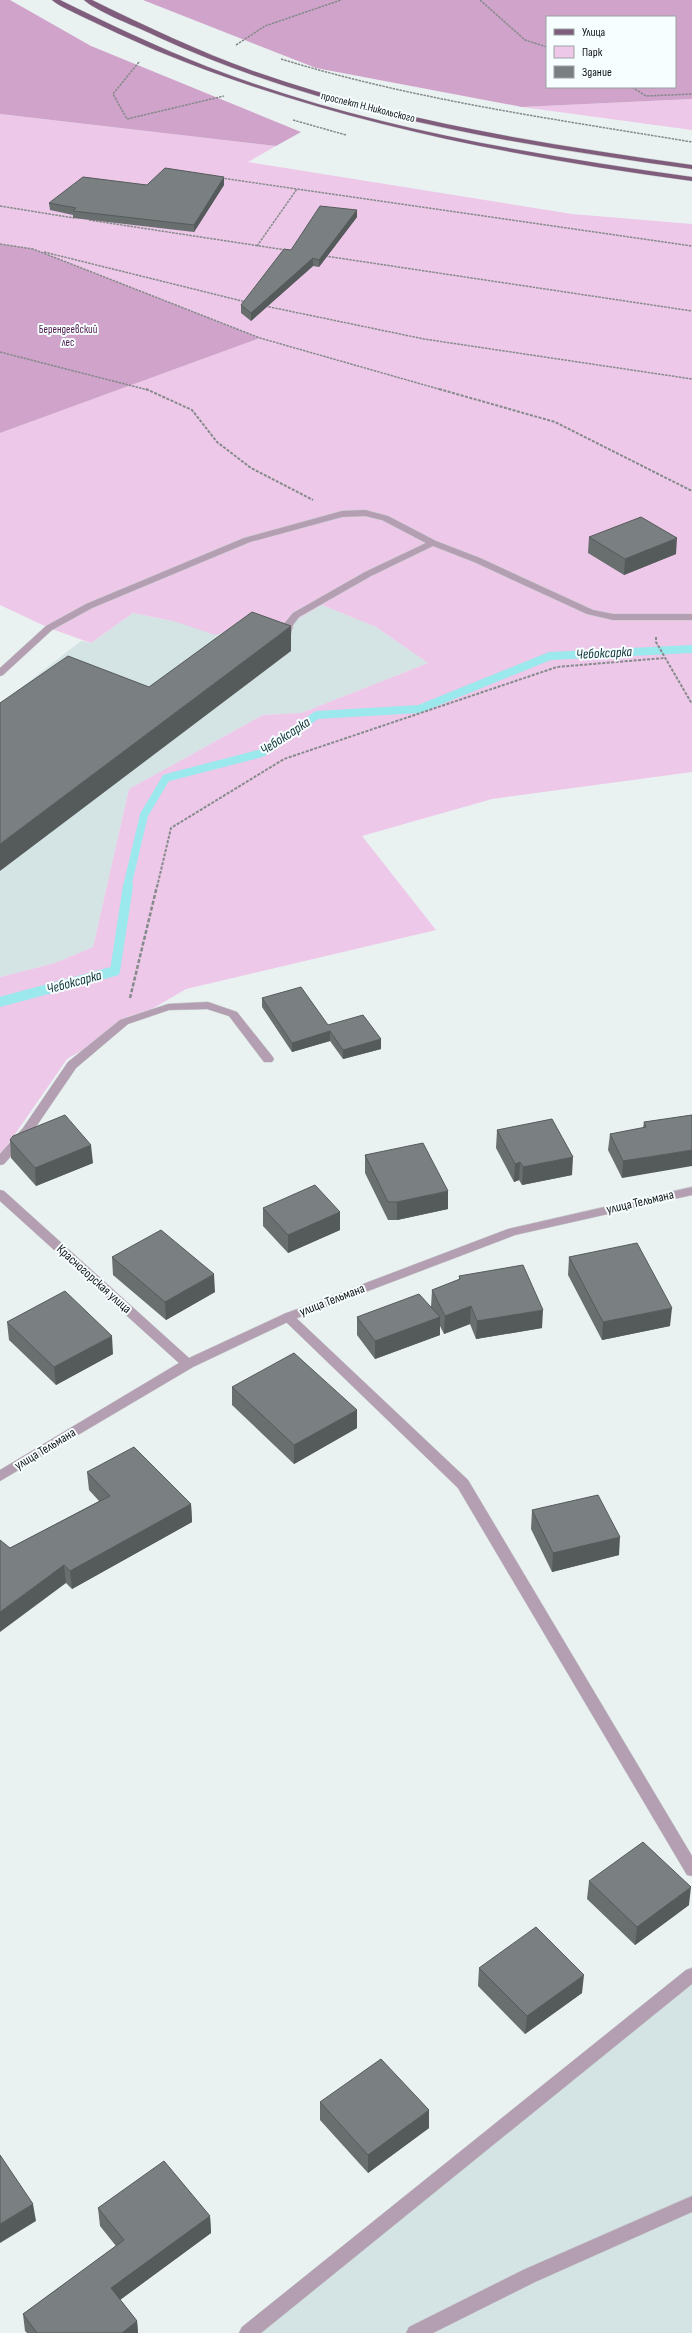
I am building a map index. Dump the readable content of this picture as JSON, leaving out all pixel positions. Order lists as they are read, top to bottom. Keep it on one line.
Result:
{"streets":{"main road":["проспект Н.Никольского"],"street":["улица Тельмана","Красногорская улица"]},"crossings":[["улица Тельмана","Красногорская улица"]],"water":["Чебоксарка"],"parks":["Берендеевский лес"],"legend":["Улица","Парк","Здание"]}
